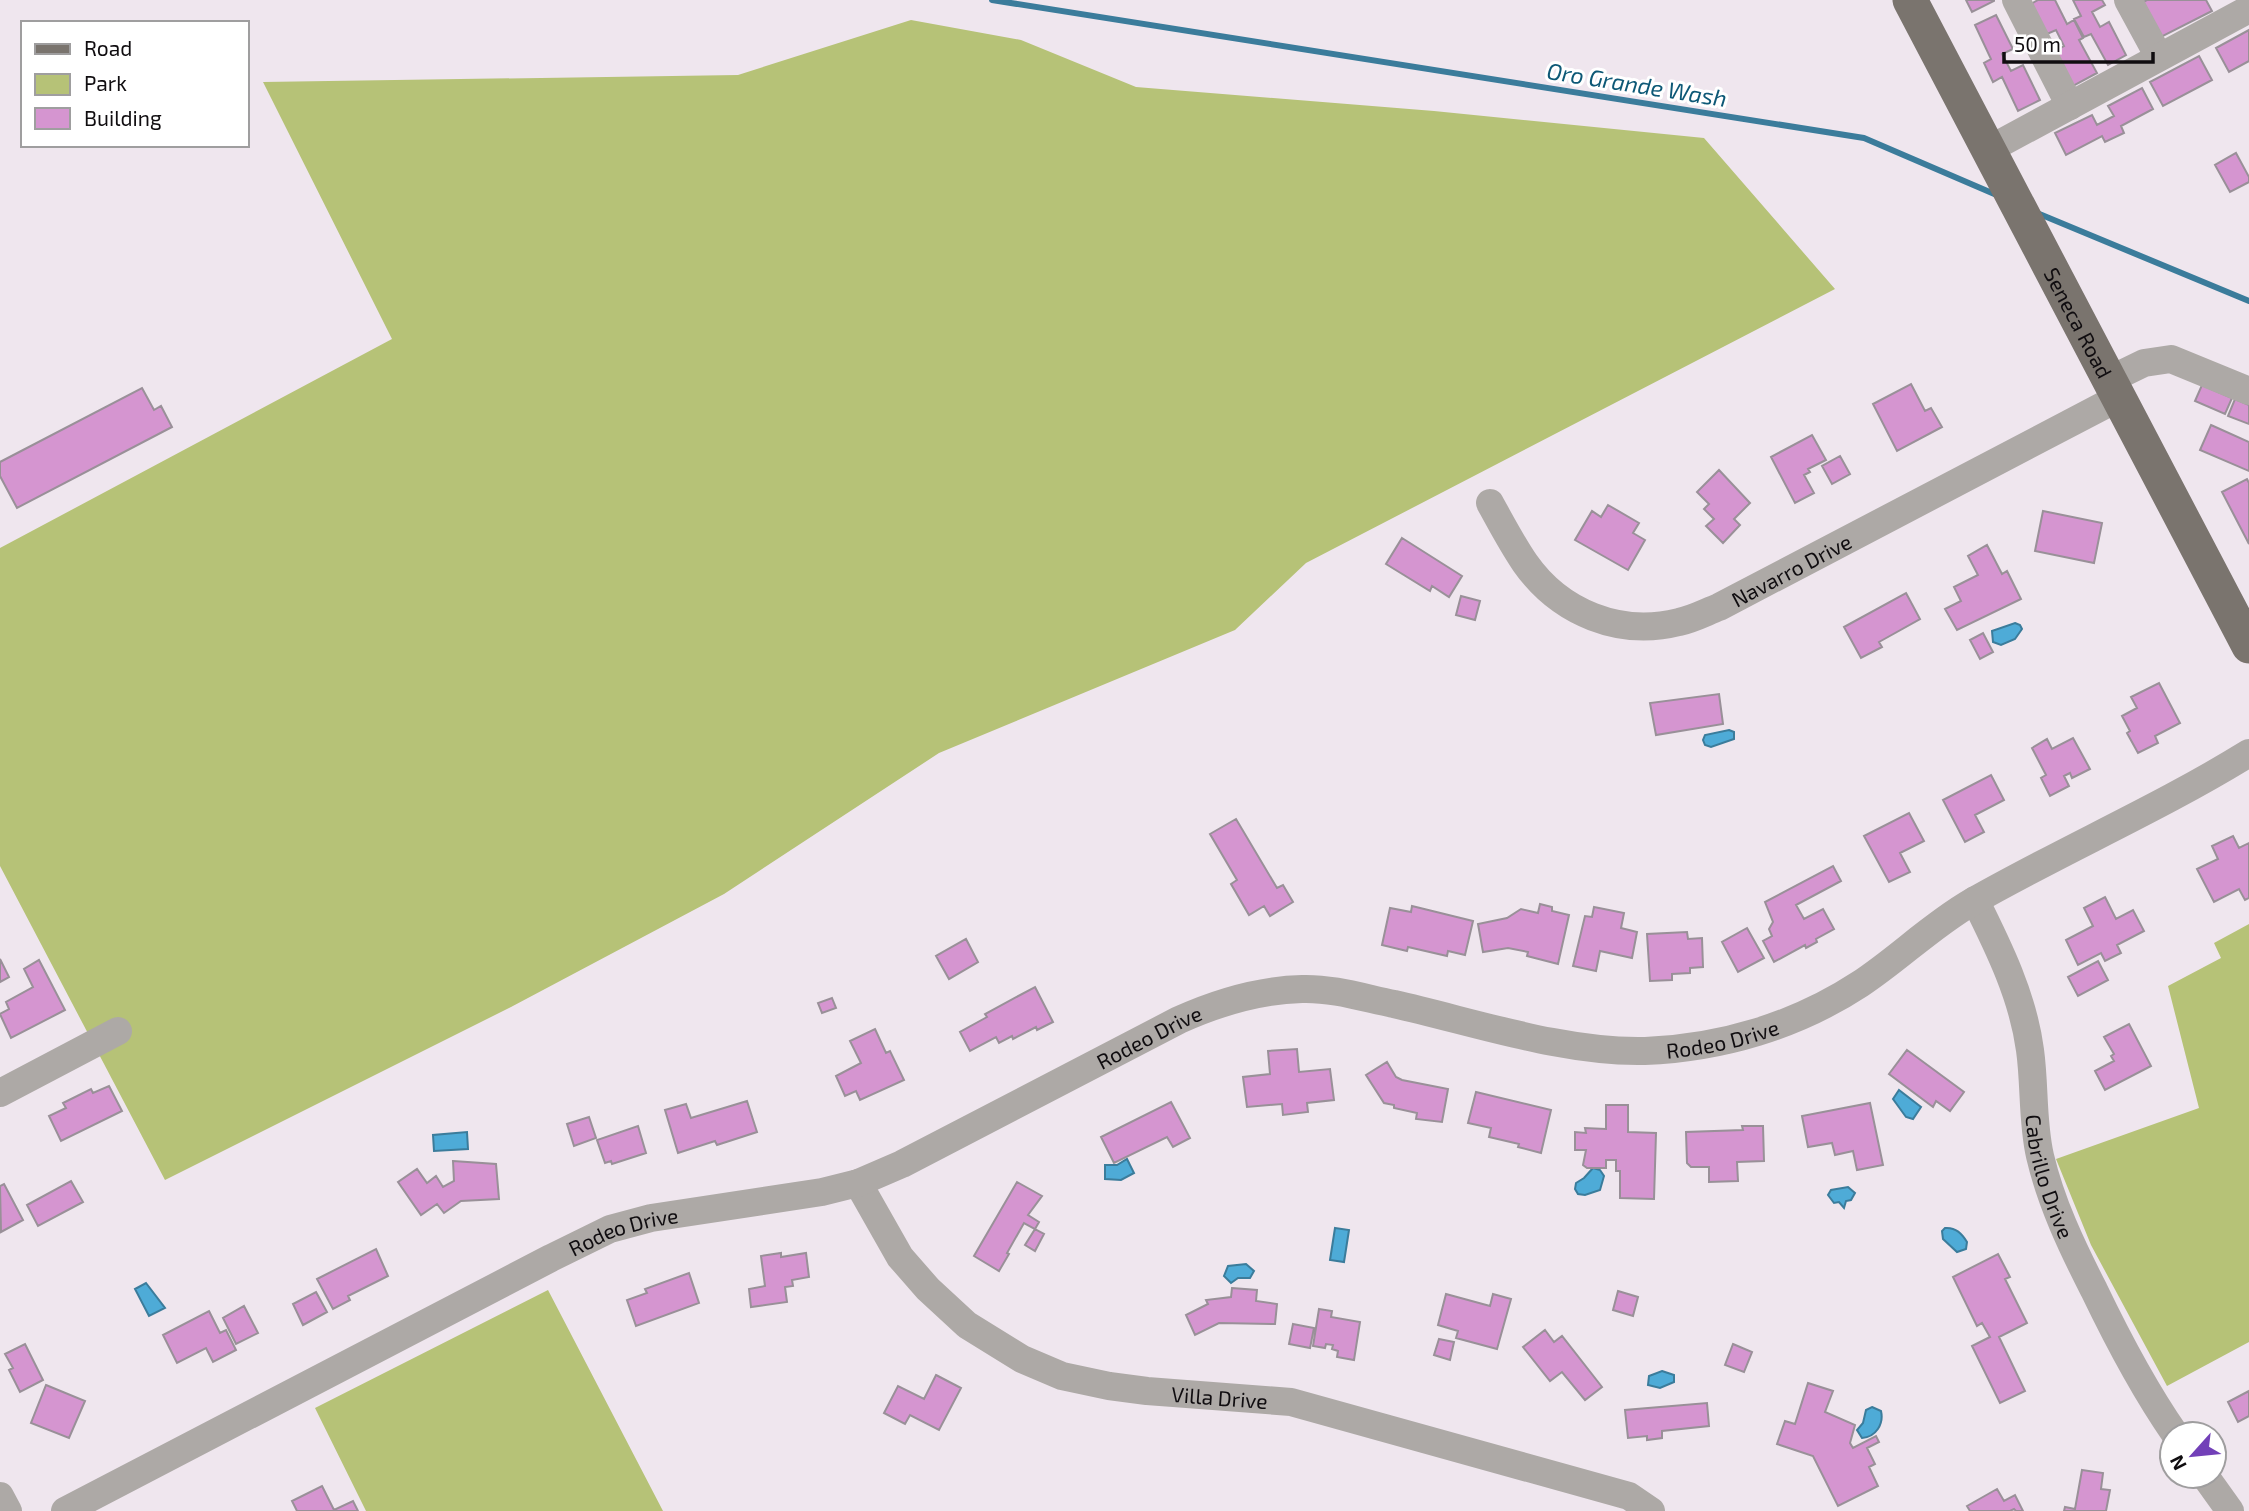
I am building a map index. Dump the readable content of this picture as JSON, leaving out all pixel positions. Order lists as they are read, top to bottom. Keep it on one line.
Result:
{"streets":{"main road":["Seneca Road"],"street":["Navarro Drive","Rodeo Drive","Cabrillo Drive","Villa Drive"]},"crossings":[["Seneca Road","Navarro Drive"],["Rodeo Drive","Cabrillo Drive"],["Rodeo Drive","Villa Drive"]],"water":["Oro Grande Wash"],"legend":["Road","Park","Building"],"scale_bar":"50 m","north":"bottom left"}
